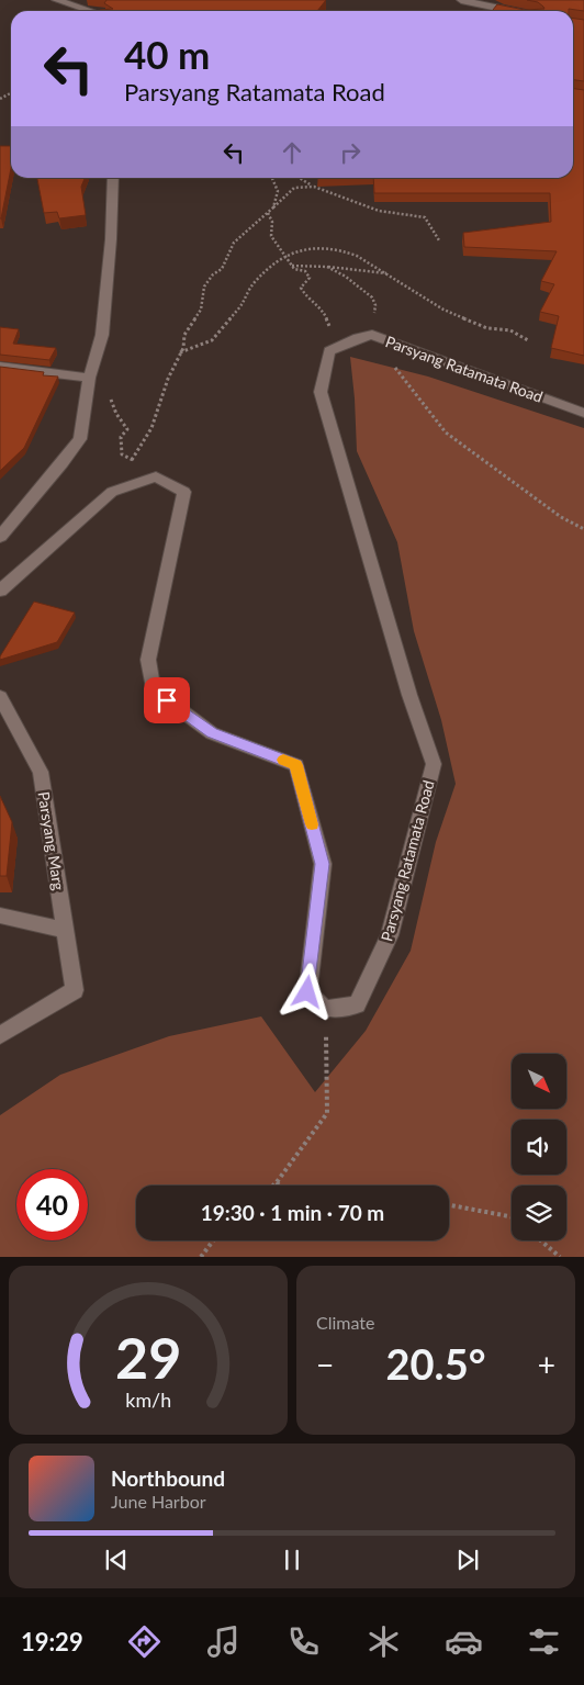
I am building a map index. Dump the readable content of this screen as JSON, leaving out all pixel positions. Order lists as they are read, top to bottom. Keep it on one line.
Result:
{"streets":{"street":["Parsyang Ratamata Road","Parsyang Marg"]},"north":"bottom right","page":{"turn":["40 m","Parsyang Ratamata Road"],"limit":"40","trip":"19:30 · 1 min · 70 m","tile":"Climate","heat":["−","20.5°","+"],"song":["Northbound","June Harbor"],"tabs":"19:29","gauge":["29","km/h"]}}
